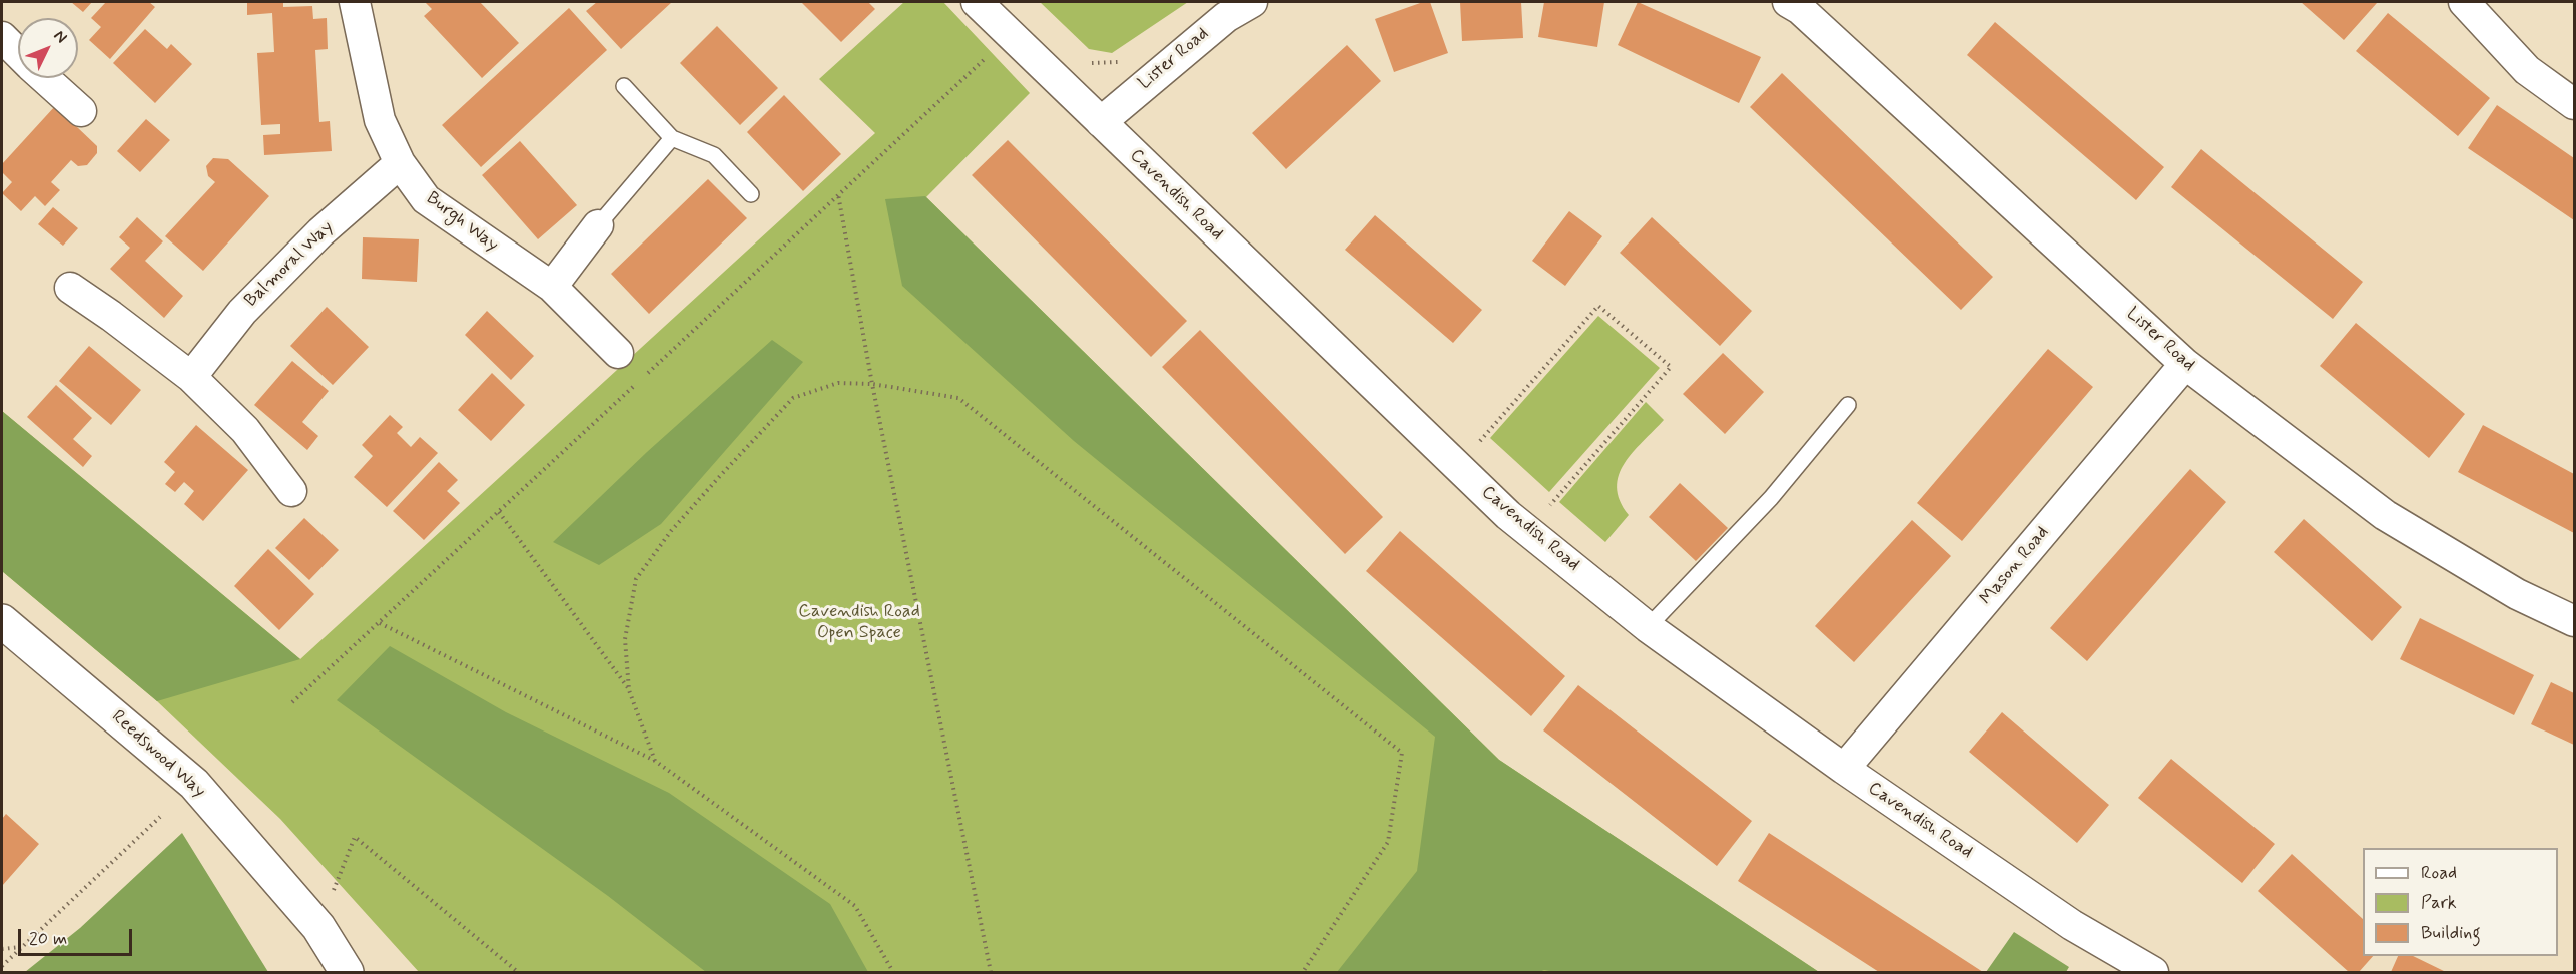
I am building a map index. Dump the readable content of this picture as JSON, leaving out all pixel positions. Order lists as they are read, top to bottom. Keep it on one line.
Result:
{"streets":{"street":["Lister Road","Cavendish Road","Burgh Way","Balmoral Way","Mason Road","Reedswood Way"]},"crossings":[["Lister Road","Cavendish Road"],["Lister Road","Mason Road"],["Cavendish Road","Mason Road"],["Burgh Way","Balmoral Way"]],"parks":["Cavendish Road Open Space"],"legend":["Road","Park","Building"],"scale_bar":"20 m","north":"top right"}
